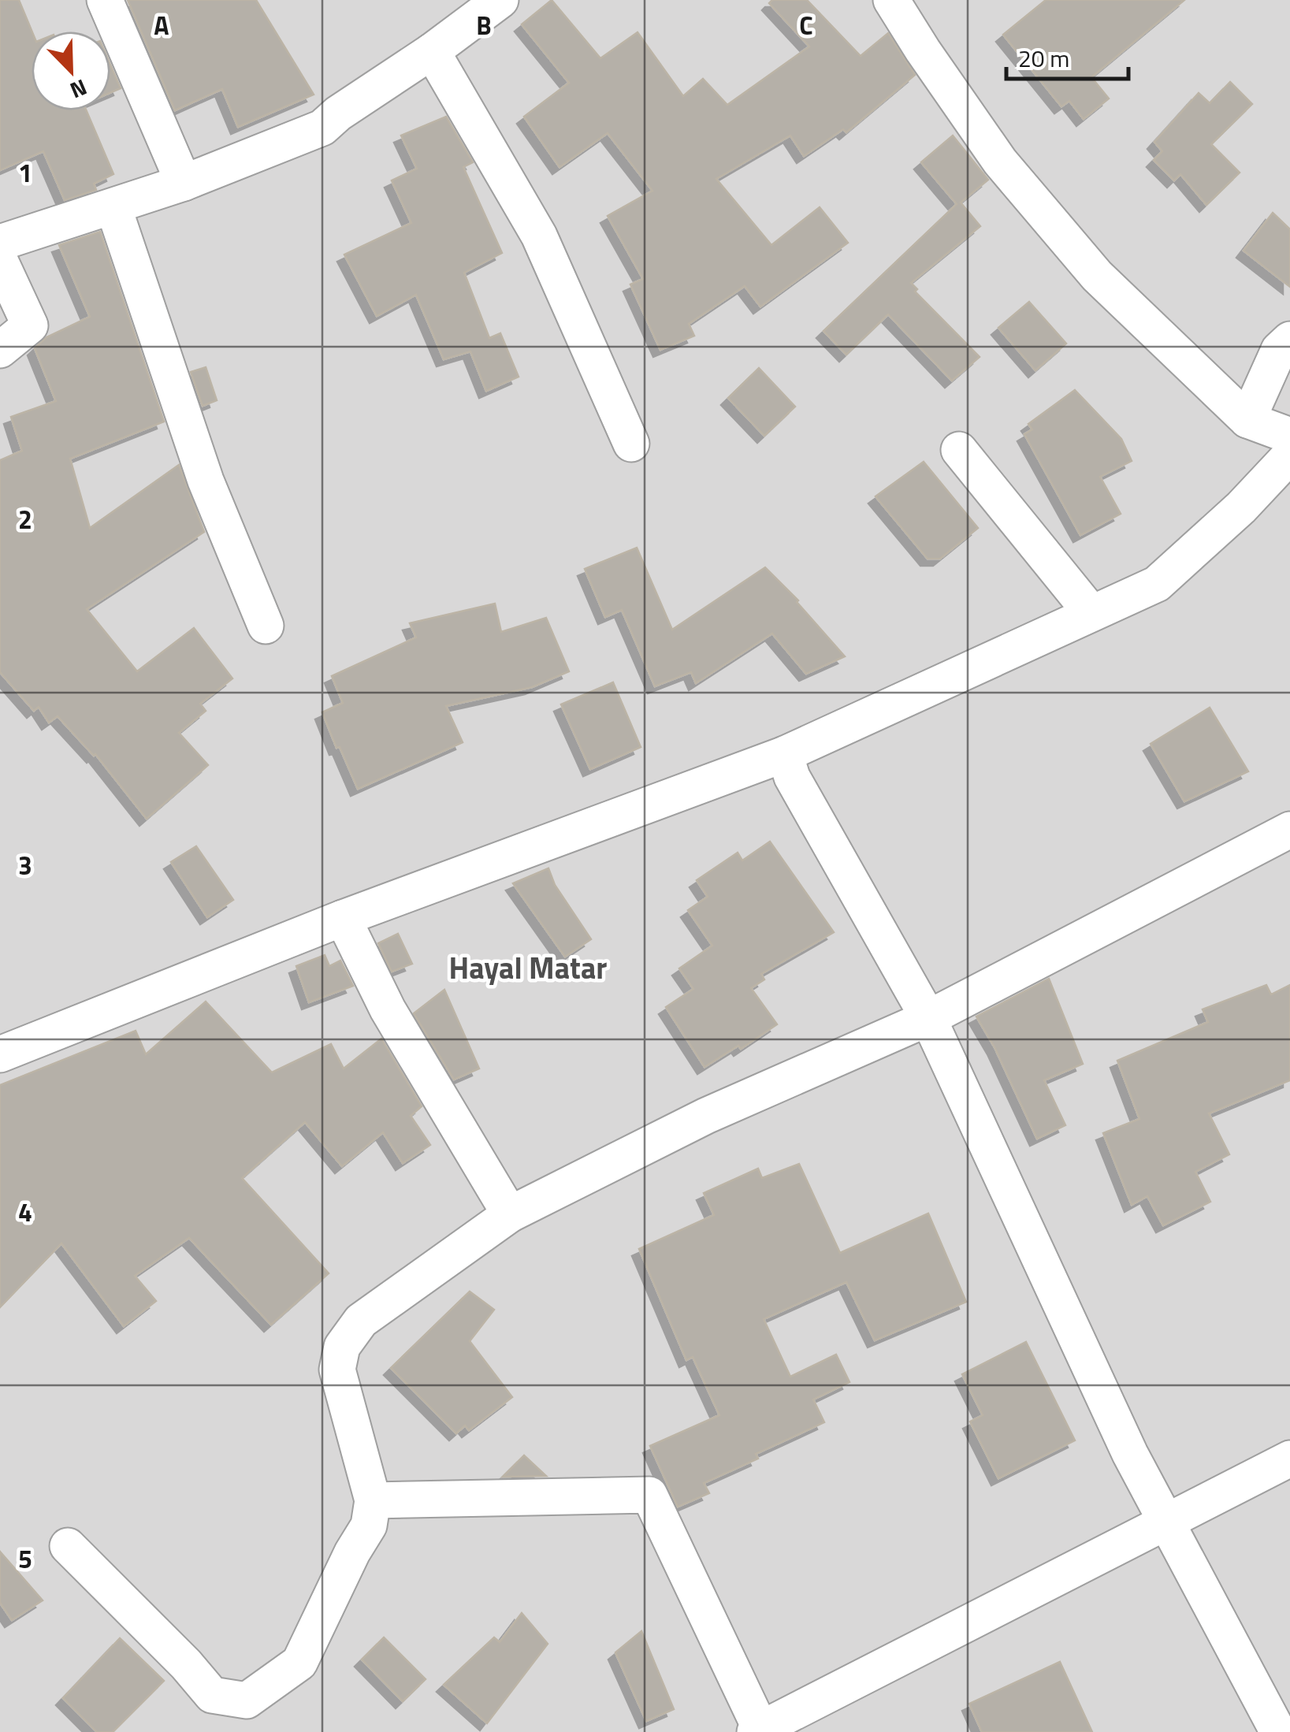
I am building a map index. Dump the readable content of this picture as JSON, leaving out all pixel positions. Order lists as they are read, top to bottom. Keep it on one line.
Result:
{"districts":["Hayal Matar"],"scale_bar":"20 m","north":"bottom right","grid":{"columns":["A","B","C"],"rows":["1","2","3","4","5"]}}
